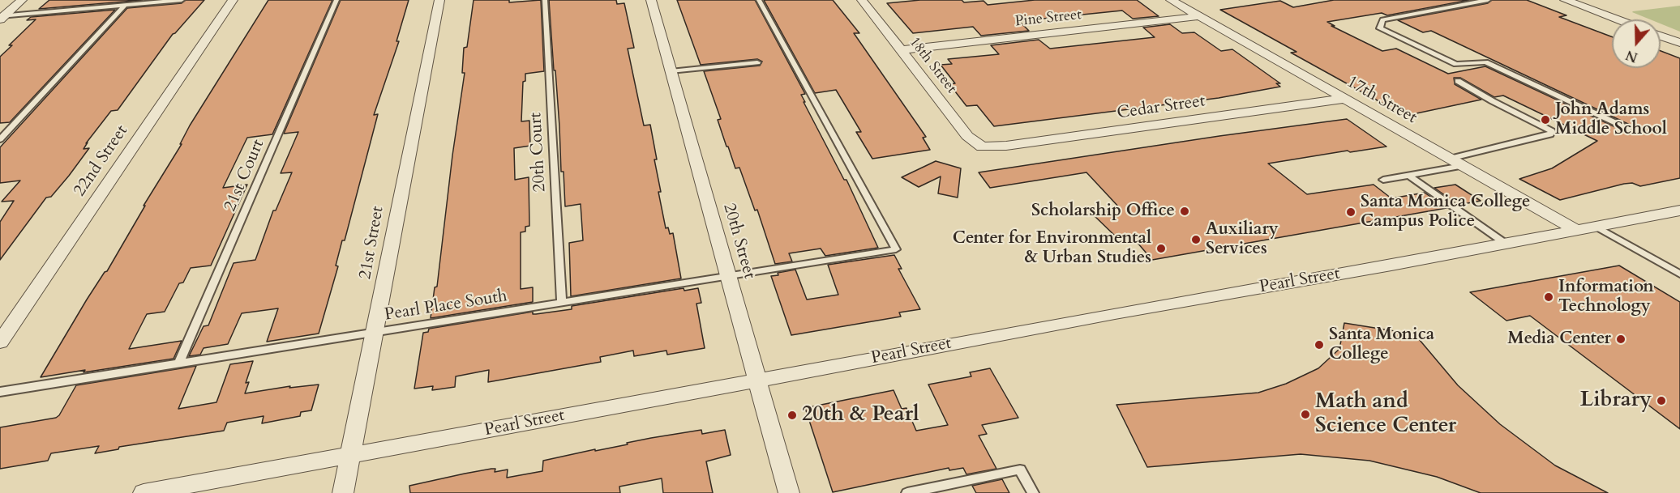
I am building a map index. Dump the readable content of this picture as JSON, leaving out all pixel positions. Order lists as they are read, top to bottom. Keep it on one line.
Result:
{"streets":{"street":["Pine Street","18th Street","17th Street","Cedar Street","22nd Street","20th Street","21st Street","Pearl Street"],"lane":["20th Court","21st Court","Pearl Place South"]},"crossings":[["Pine Street","18th Street"],["Pine Street","17th Street"],["18th Street","Cedar Street"],["17th Street","Cedar Street"],["17th Street","Pearl Street"],["20th Court","Pearl Place South"],["21st Court","Pearl Place South"],["20th Street","Pearl Street"],["20th Street","Pearl Place South"],["21st Street","Pearl Street"],["21st Street","Pearl Place South"]],"places":["John Adams Middle School","Scholarship Office","Santa Monica College Campus Police","Auxiliary Services","Center for Environmental & Urban Studies","Information Technology","Media Center","Santa Monica College","Library","Math and Science Center","20th & Pearl"],"north":"bottom"}
